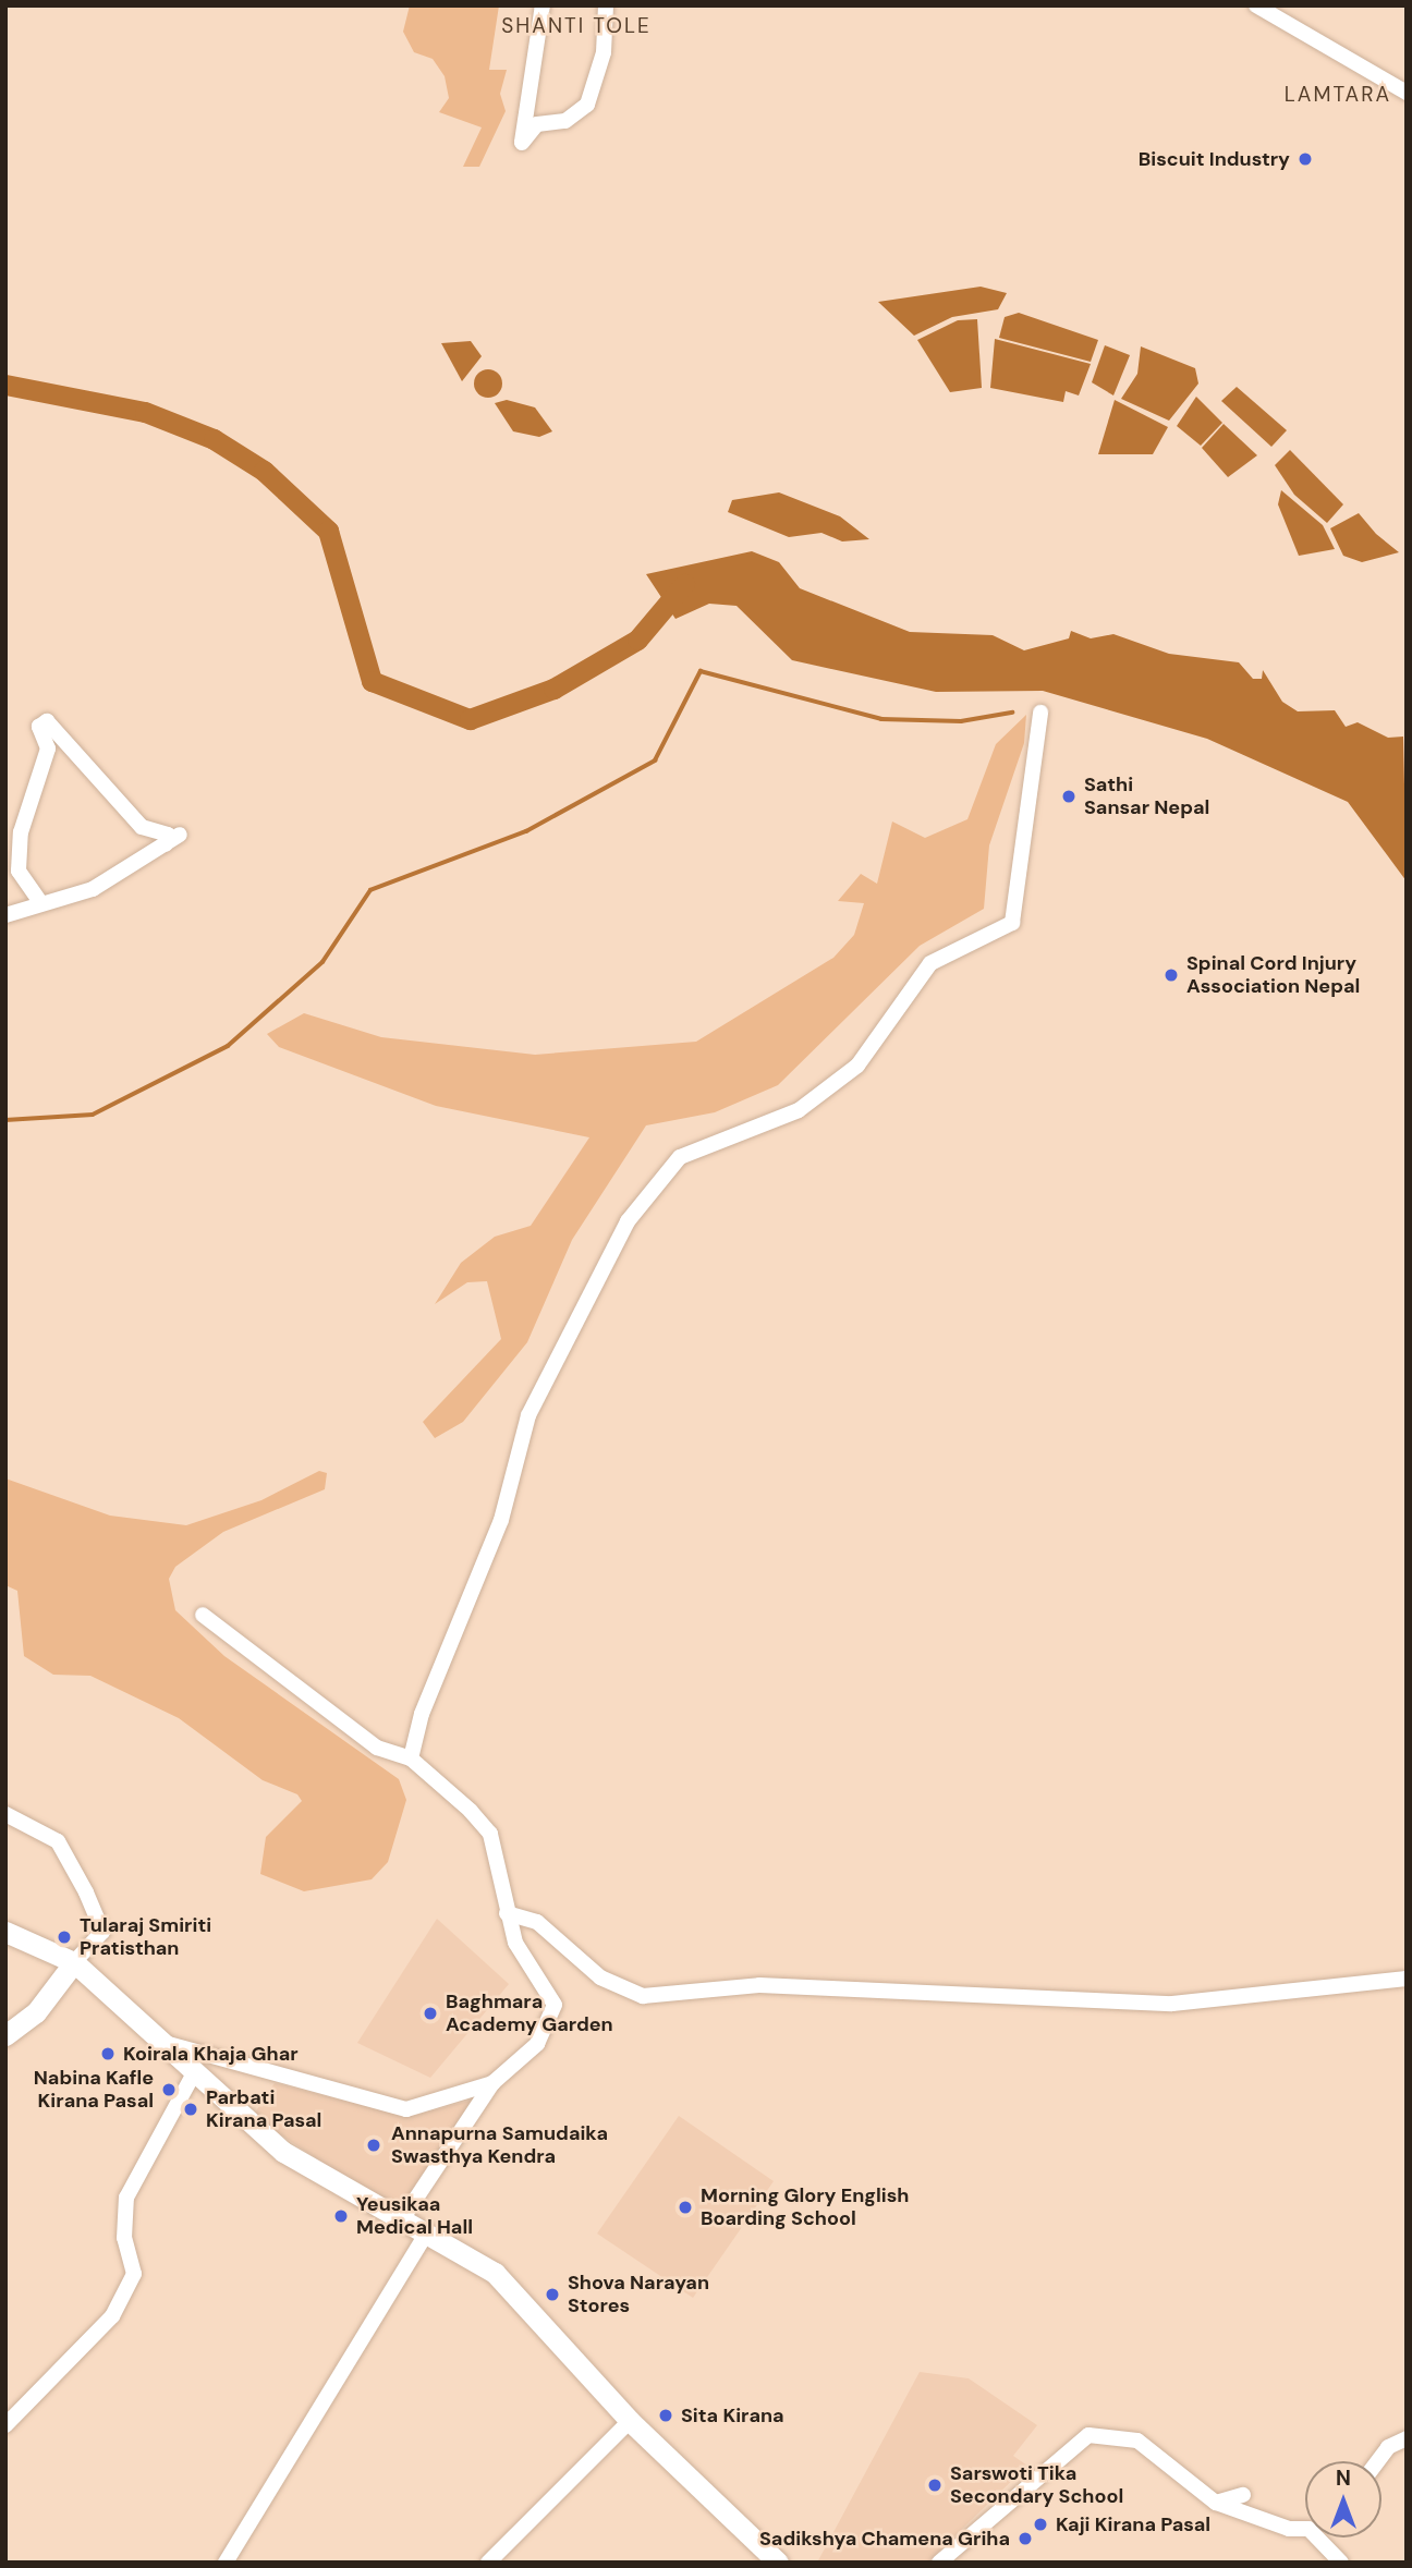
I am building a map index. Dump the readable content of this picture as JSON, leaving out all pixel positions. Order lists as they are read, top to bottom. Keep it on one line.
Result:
{"districts":["SHANTI TOLE","LAMTARA"],"places":["Biscuit Industry","Sathi Sansar Nepal","Spinal Cord Injury Association Nepal","Tularaj Smiriti Pratisthan","Baghmara Academy Garden","Koirala Khaja Ghar","Nabina Kafle Kirana Pasal","Parbati Kirana Pasal","Annapurna Samudaika Swasthya Kendra","Morning Glory English Boarding School","Yeusikaa Medical Hall","Shova Narayan Stores","Sita Kirana","Sarswoti Tika Secondary School","Kaji Kirana Pasal","Sadikshya Chamena Griha"],"north":"top"}
